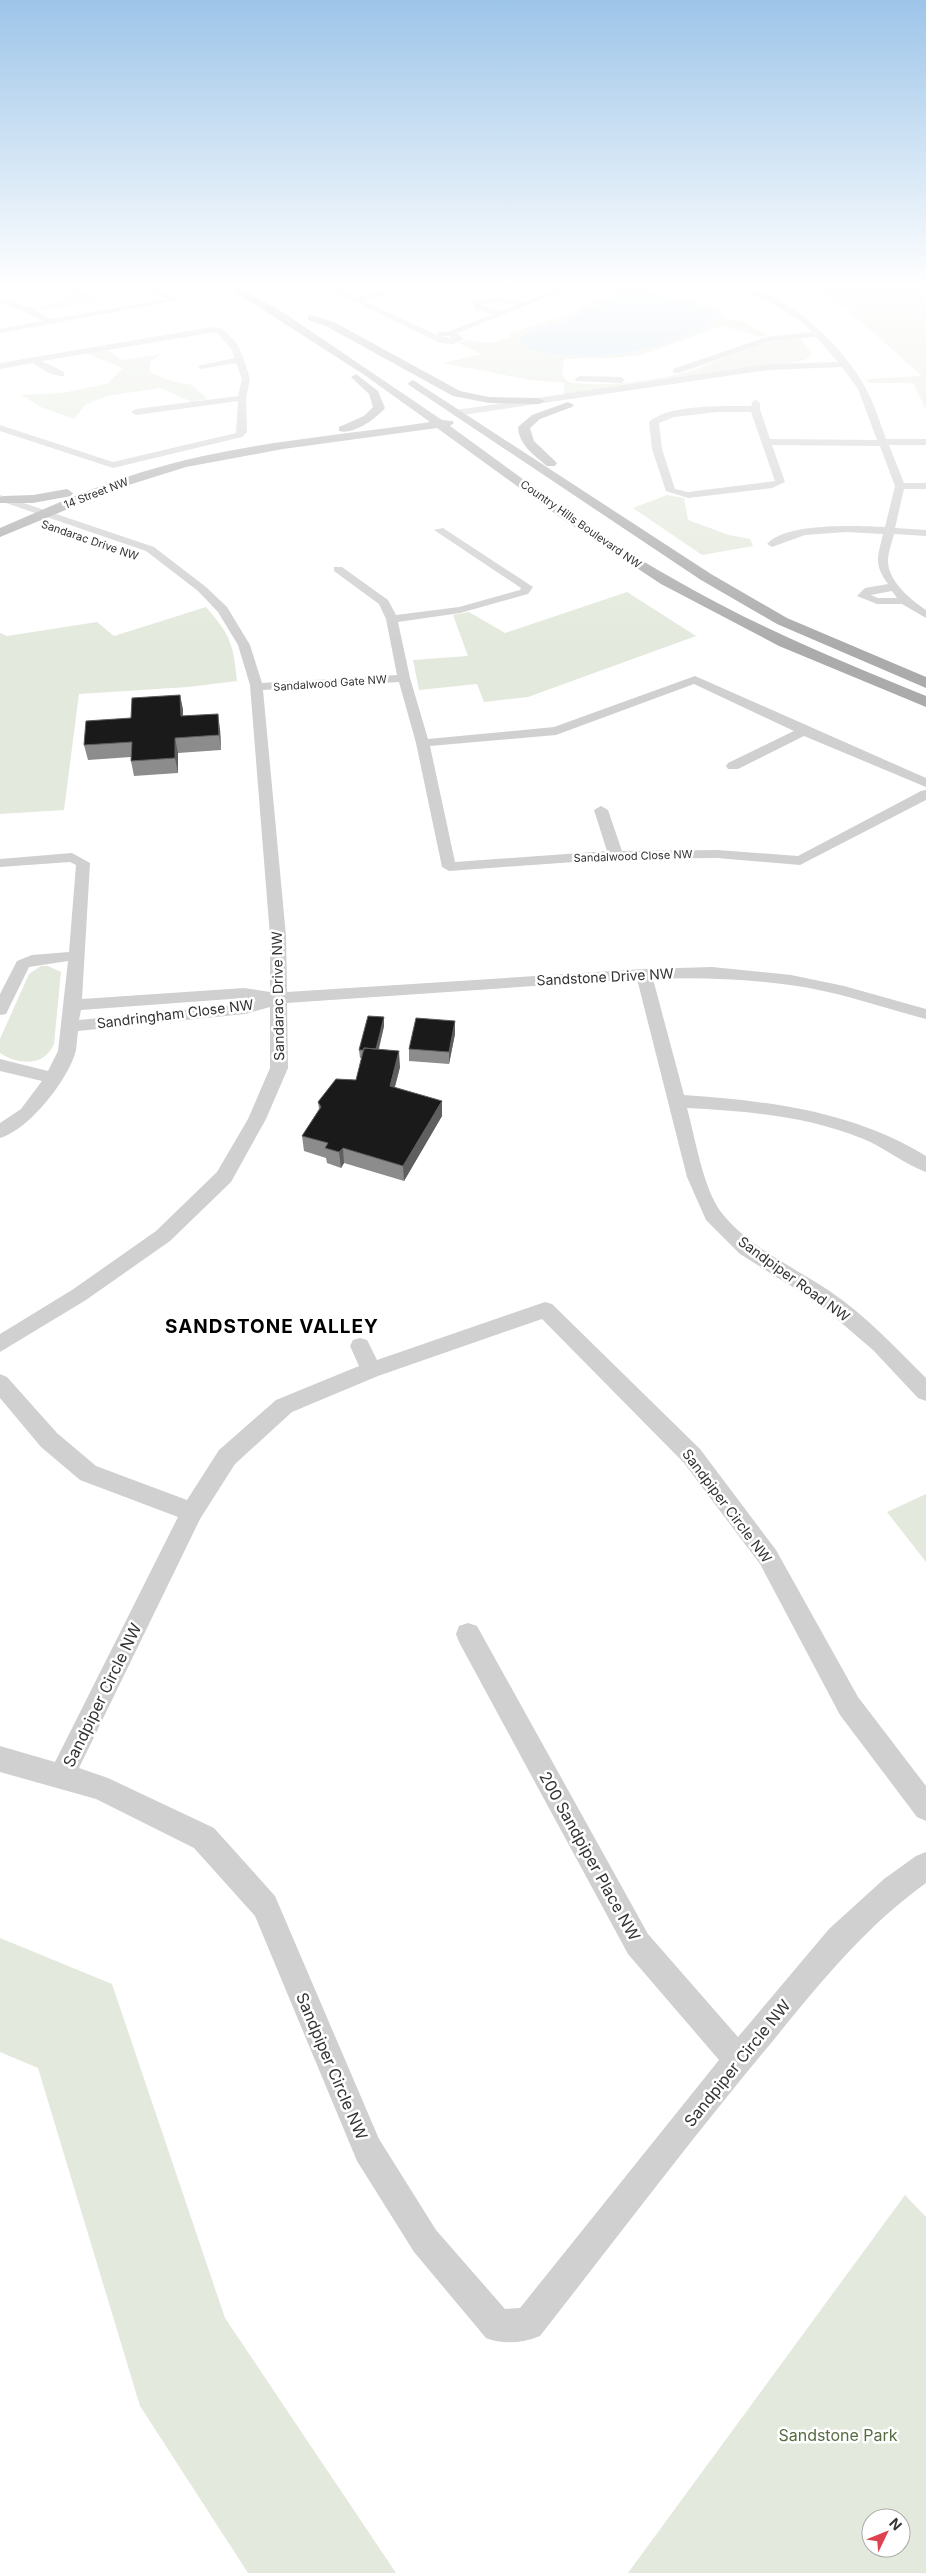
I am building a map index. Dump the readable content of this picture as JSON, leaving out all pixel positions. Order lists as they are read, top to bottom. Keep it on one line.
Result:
{"streets":{"main road":["14 Street NW","Country Hills Boulevard NW"],"street":["Sandarac Drive NW","Sandalwood Gate NW","Sandalwood Close NW","Sandstone Drive NW","Sandringham Close NW","Sandpiper Road NW","Sandpiper Circle NW","200 Sandpiper Place NW"]},"crossings":[["14 Street NW","Country Hills Boulevard NW"],["14 Street NW","Sandarac Drive NW"],["Sandarac Drive NW","Sandalwood Gate NW"],["Sandarac Drive NW","Sandstone Drive NW"],["Sandarac Drive NW","Sandringham Close NW"],["Sandalwood Gate NW","Sandalwood Close NW"],["Sandstone Drive NW","Sandringham Close NW"],["Sandstone Drive NW","Sandpiper Road NW"],["Sandpiper Circle NW","200 Sandpiper Place NW"]],"districts":["SANDSTONE VALLEY"],"parks":["Sandstone Park"],"north":"top right"}
